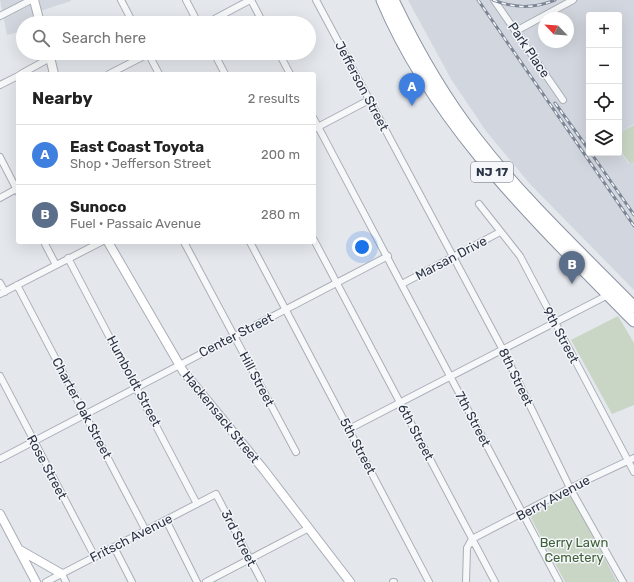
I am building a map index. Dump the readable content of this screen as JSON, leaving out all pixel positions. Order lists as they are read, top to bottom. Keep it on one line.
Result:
{"streets":{"highway":["NJ 17"],"main road":["Hackensack Street"],"street":["Park Place","Jefferson Street","Marsan Drive","Center Street","9th Street","8th Street","Hill Street","Humboldt Street","Charter Oak Street","7th Street","6th Street","5th Street","Rose Street","Berry Avenue","Fritsch Avenue","3rd Street"]},"crossings":[["Jefferson Street","8th Street"],["Marsan Drive","9th Street"],["Marsan Drive","8th Street"],["Marsan Drive","7th Street"],["Center Street","Hill Street"],["Center Street","Humboldt Street"],["Center Street","Charter Oak Street"],["Center Street","Hackensack Street"],["Center Street","7th Street"],["Center Street","6th Street"],["Center Street","5th Street"],["Center Street","Rose Street"],["9th Street","Berry Avenue"],["8th Street","Berry Avenue"],["Humboldt Street","Fritsch Avenue"],["Charter Oak Street","Fritsch Avenue"],["7th Street","Berry Avenue"],["6th Street","Berry Avenue"],["Rose Street","Fritsch Avenue"],["Fritsch Avenue","3rd Street"]],"parks":["Berry Lawn Cemetery"],"north":"top left","page":{"map_buttons":["+","−"],"search":"Search here","heading":["Nearby","2 results"],"pins":["A","B"],"list":[{"mark":"A","name":"East Coast Toyota","note":"Shop · Jefferson Street","value":"200 m"},{"mark":"B","name":"Sunoco","note":"Fuel · Passaic Avenue","value":"280 m"}]}}
